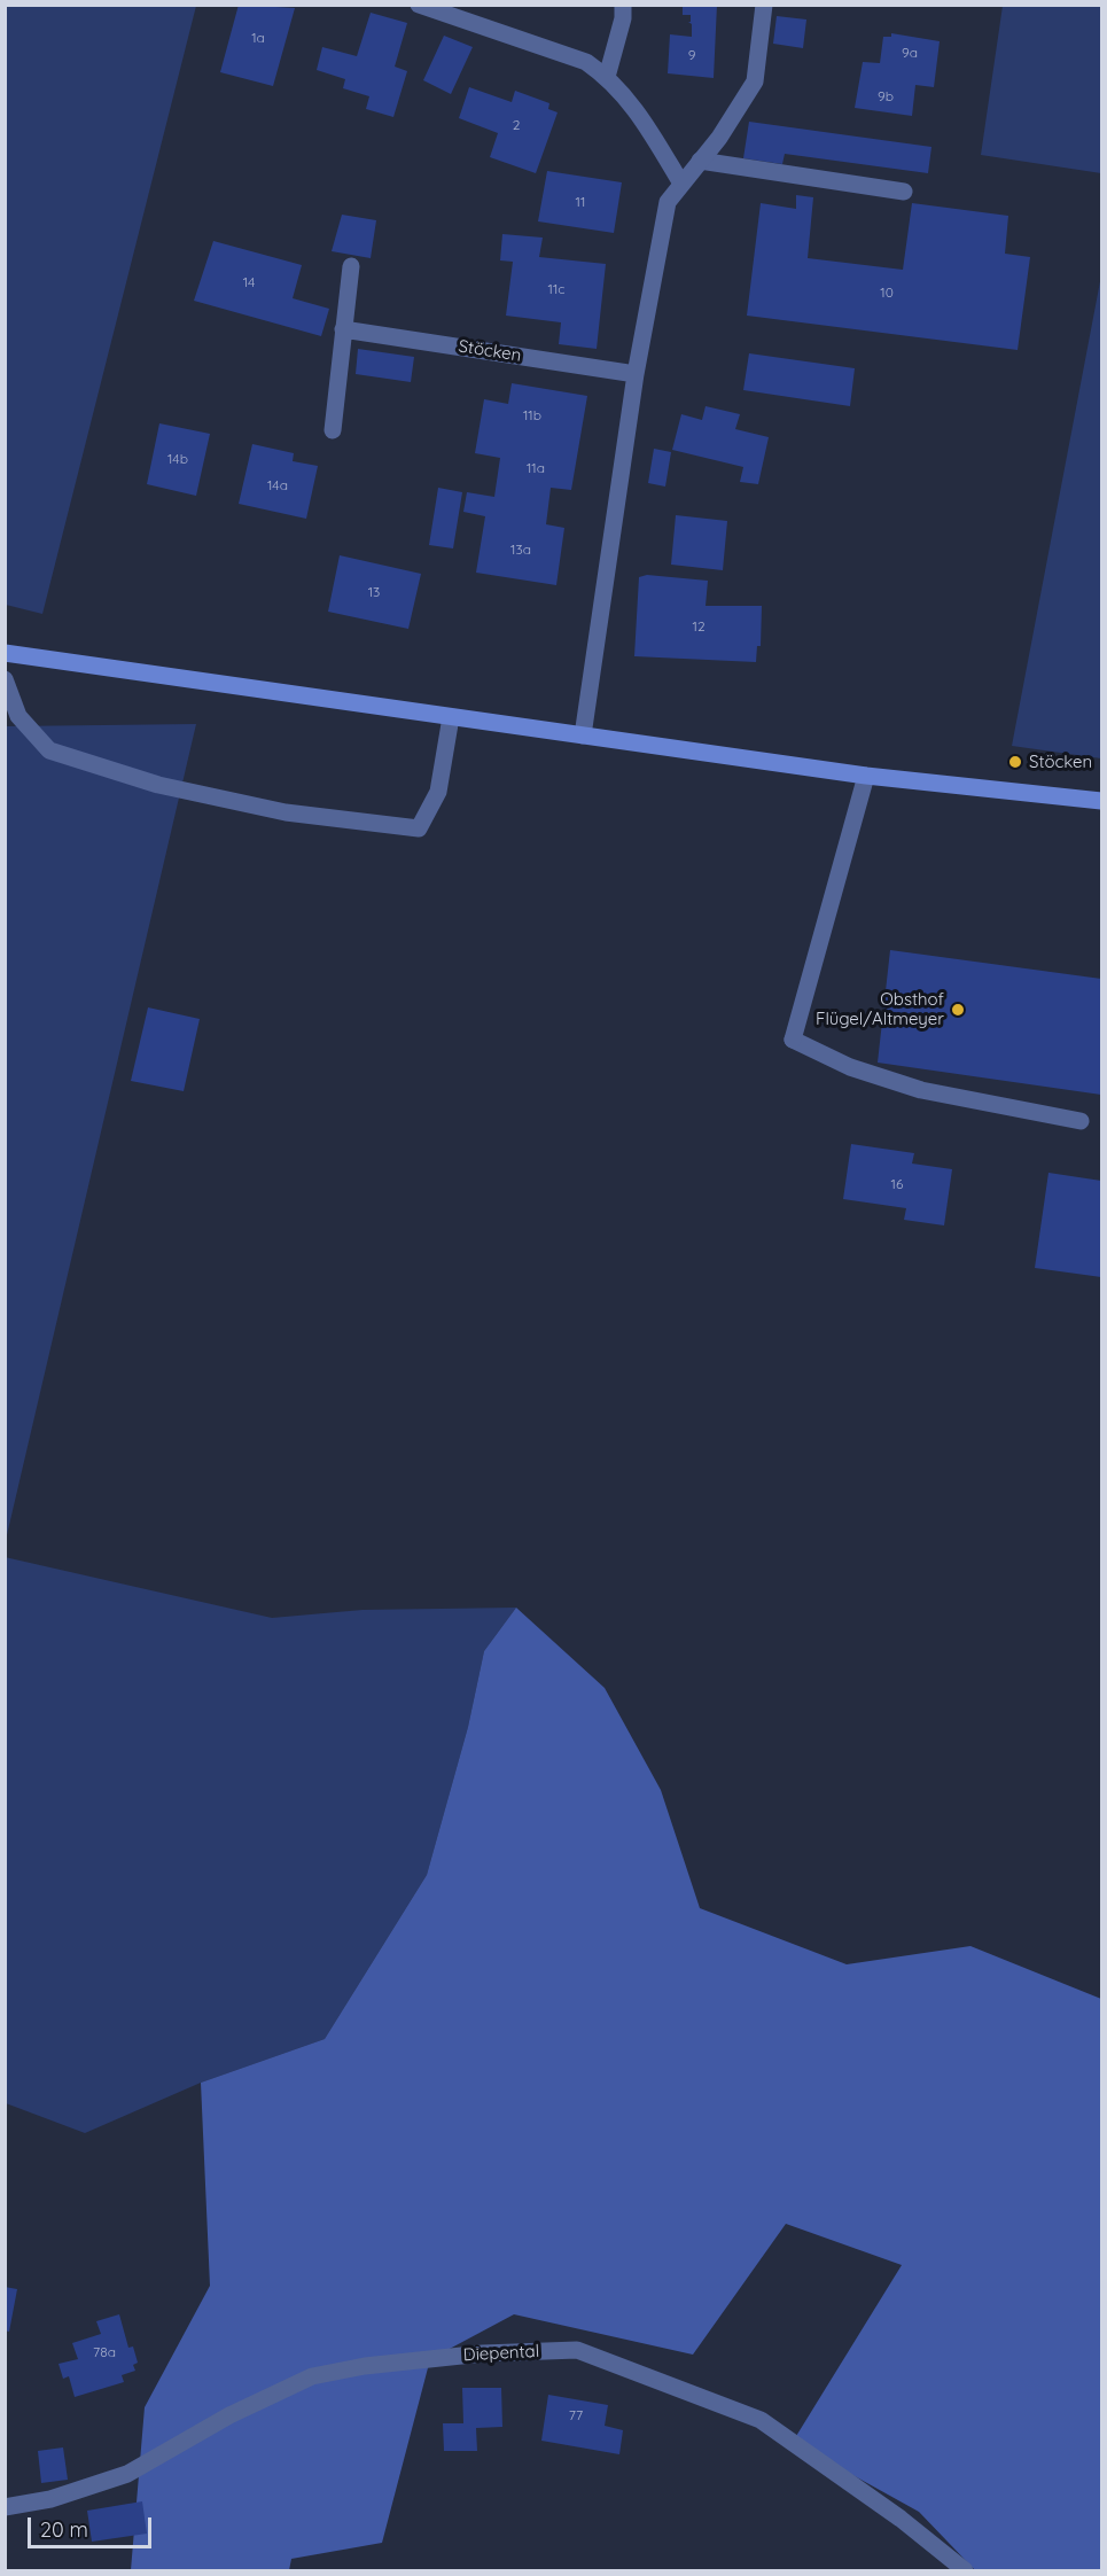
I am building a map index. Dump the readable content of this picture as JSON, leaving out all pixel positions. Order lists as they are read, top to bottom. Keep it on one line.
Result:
{"streets":{"street":["Stöcken","Diepental"]},"places":["Stöcken","Obsthof Flügel/Altmeyer"],"house_numbers":["1a","9a","9","9b","2","11","14","11c","10","11b","14b","11a","14a","13a","13","12","16","78a","77"],"scale_bar":"20 m"}
